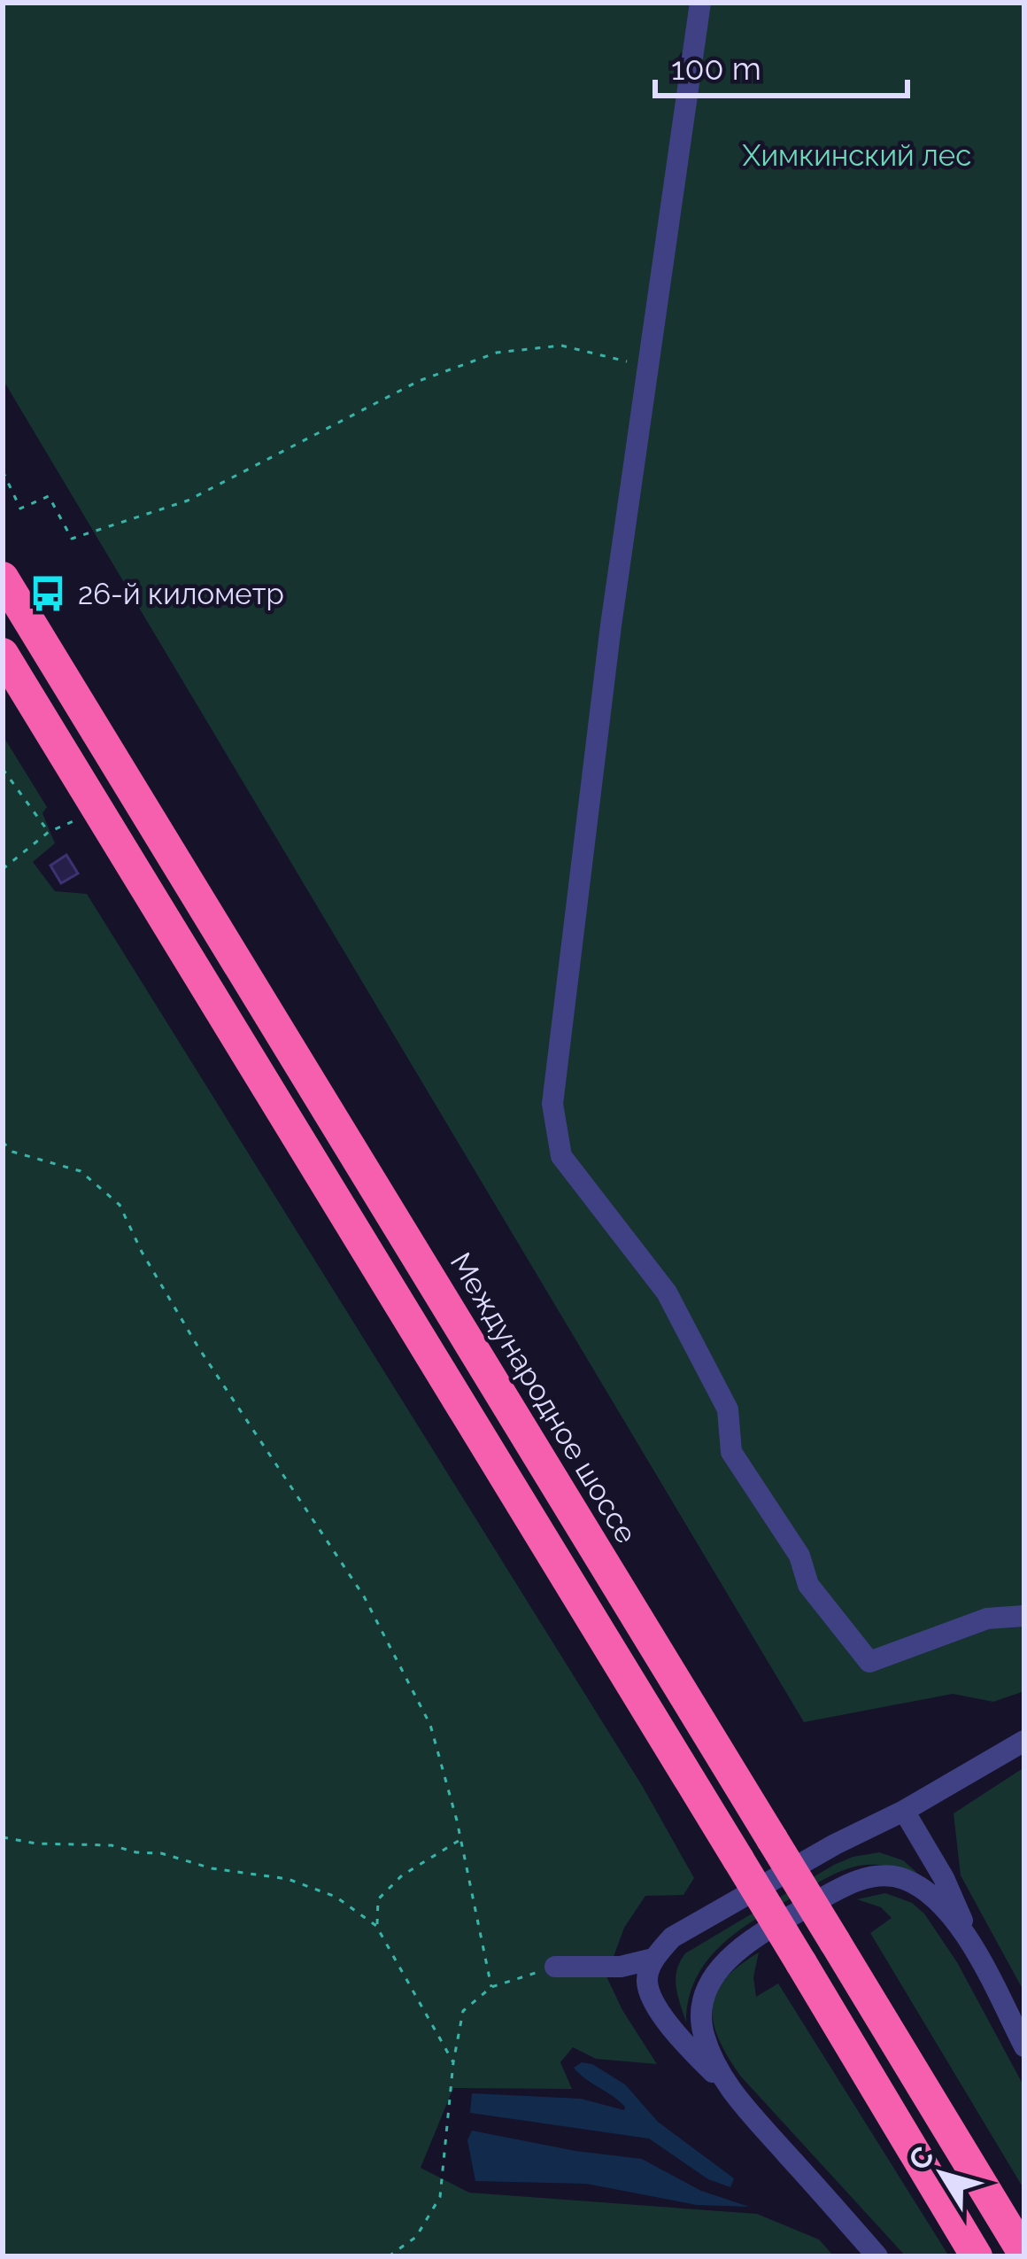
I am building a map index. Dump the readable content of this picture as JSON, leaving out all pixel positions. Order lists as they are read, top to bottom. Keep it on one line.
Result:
{"streets":{"highway":["Международное шоссе"]},"parks":["Химкинский лес"],"places":{"bus stop":["26-й километр"]},"scale_bar":"100 m","north":"top left"}
